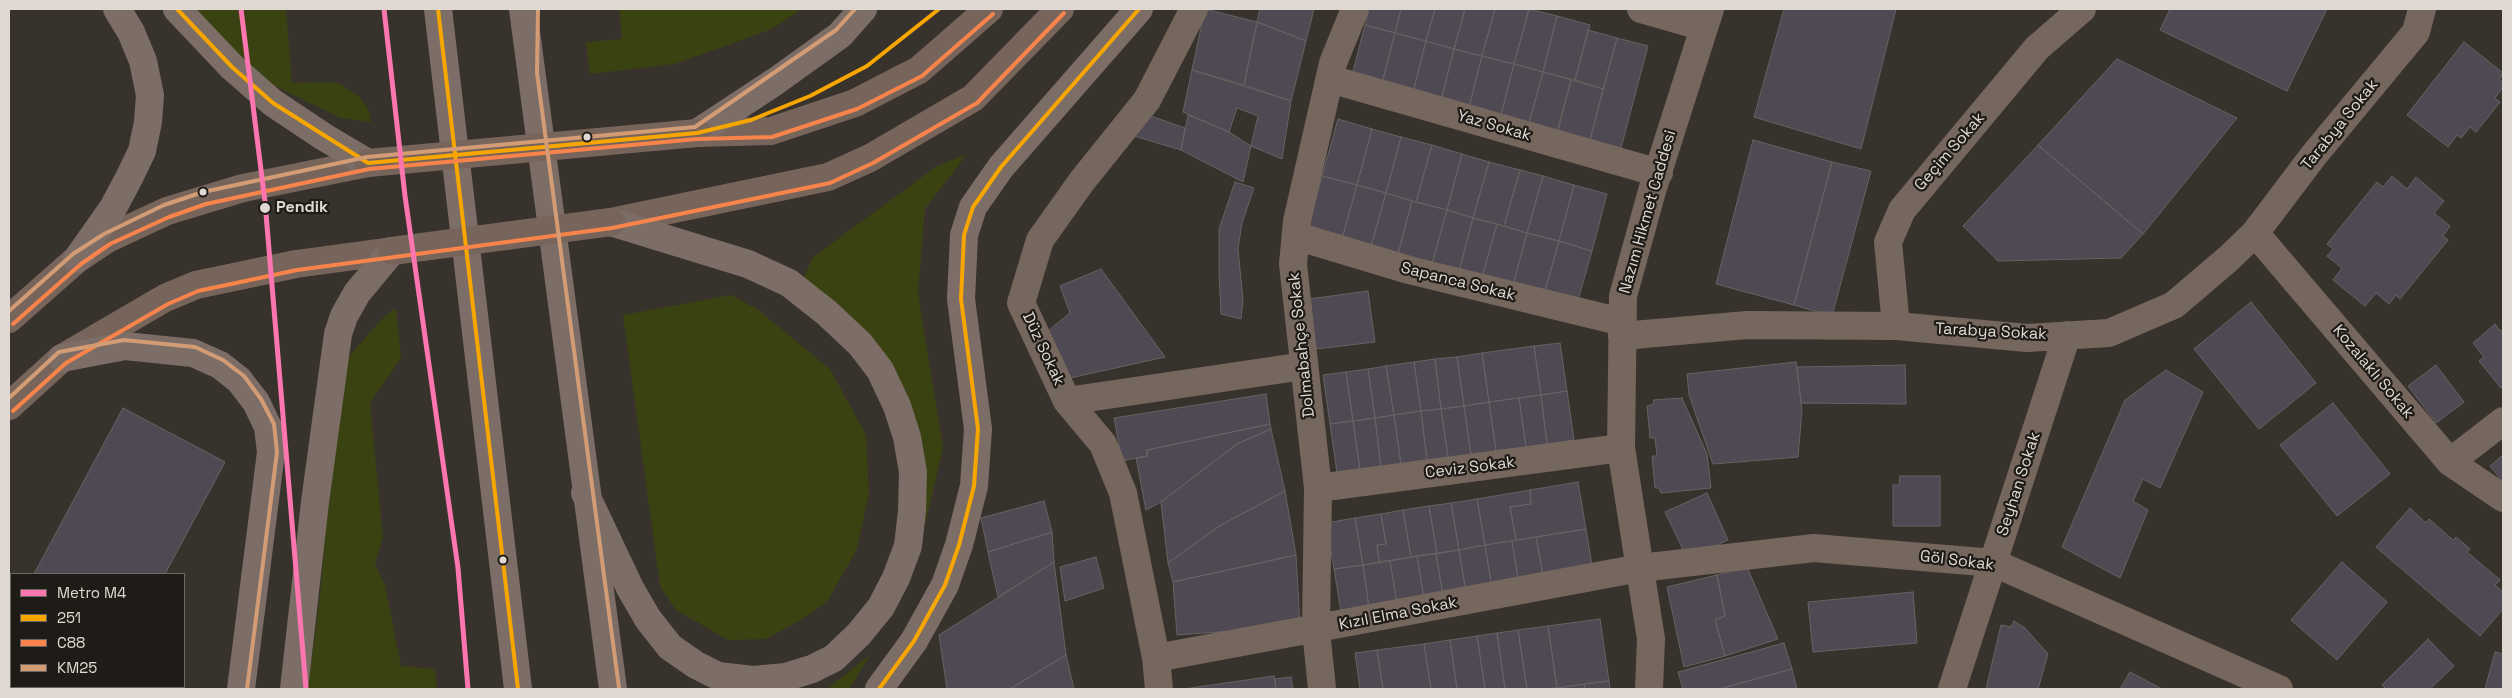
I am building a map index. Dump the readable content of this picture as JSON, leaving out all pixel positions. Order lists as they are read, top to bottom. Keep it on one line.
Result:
{"streets":{"street":["Tarabya Sokak","Yaz Sokak","Geçim Sokak","Nazım Hikmet Caddesi","Sapanca Sokak","Dolmabahçe Sokak","Düz Sokak","Kozalaklı Sokak","Ceviz Sokak","Seyhan Sokak","Göl Sokak","Kızıl Elma Sokak"]},"crossings":[["Tarabya Sokak","Geçim Sokak"],["Tarabya Sokak","Nazım Hikmet Caddesi"],["Tarabya Sokak","Sapanca Sokak"],["Tarabya Sokak","Kozalaklı Sokak"],["Tarabya Sokak","Seyhan Sokak"],["Yaz Sokak","Nazım Hikmet Caddesi"],["Yaz Sokak","Dolmabahçe Sokak"],["Nazım Hikmet Caddesi","Sapanca Sokak"],["Nazım Hikmet Caddesi","Ceviz Sokak"],["Nazım Hikmet Caddesi","Göl Sokak"],["Nazım Hikmet Caddesi","Kızıl Elma Sokak"],["Sapanca Sokak","Dolmabahçe Sokak"],["Dolmabahçe Sokak","Ceviz Sokak"],["Dolmabahçe Sokak","Kızıl Elma Sokak"],["Düz Sokak","Kızıl Elma Sokak"],["Seyhan Sokak","Göl Sokak"],["Göl Sokak","Kızıl Elma Sokak"]],"places":["Pendik"],"lines":["metro line M4","transit line 251","transit line KM25","transit line C88"],"legend":["Metro M4","251","C88","KM25"]}
